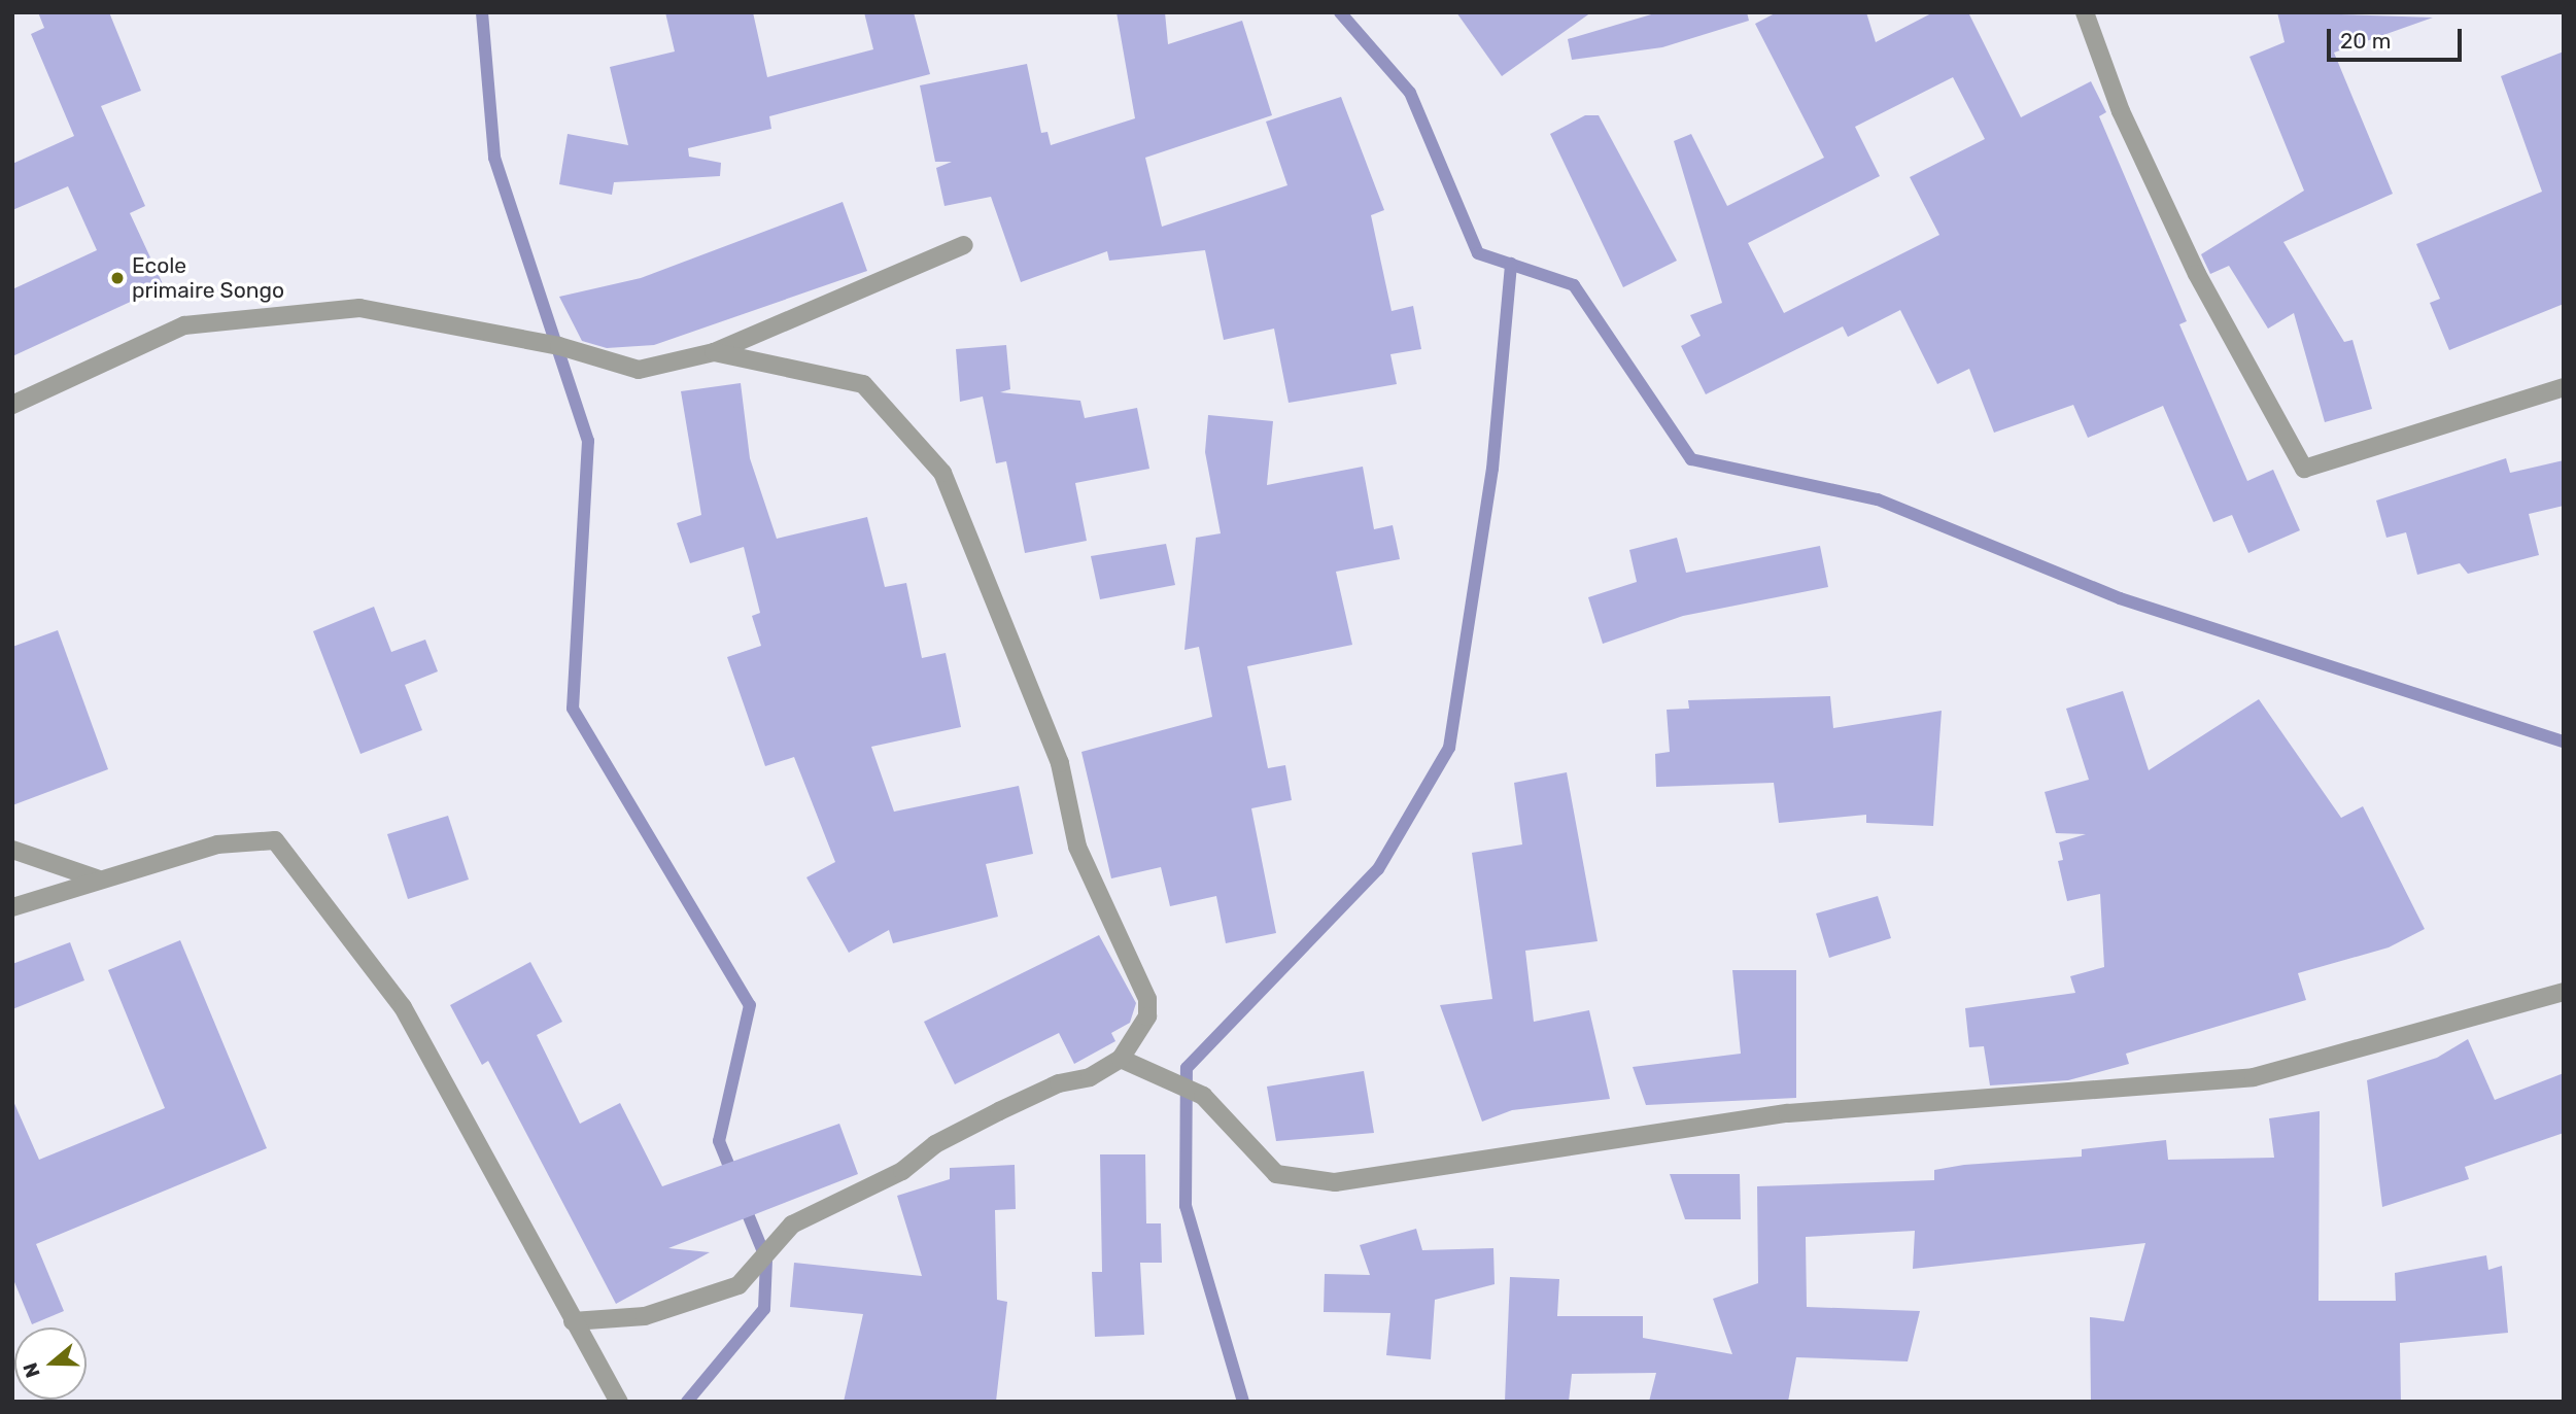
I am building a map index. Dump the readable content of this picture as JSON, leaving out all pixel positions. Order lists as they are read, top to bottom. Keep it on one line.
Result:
{"places":["Ecole primaire Songo"],"scale_bar":"20 m","north":"left"}
